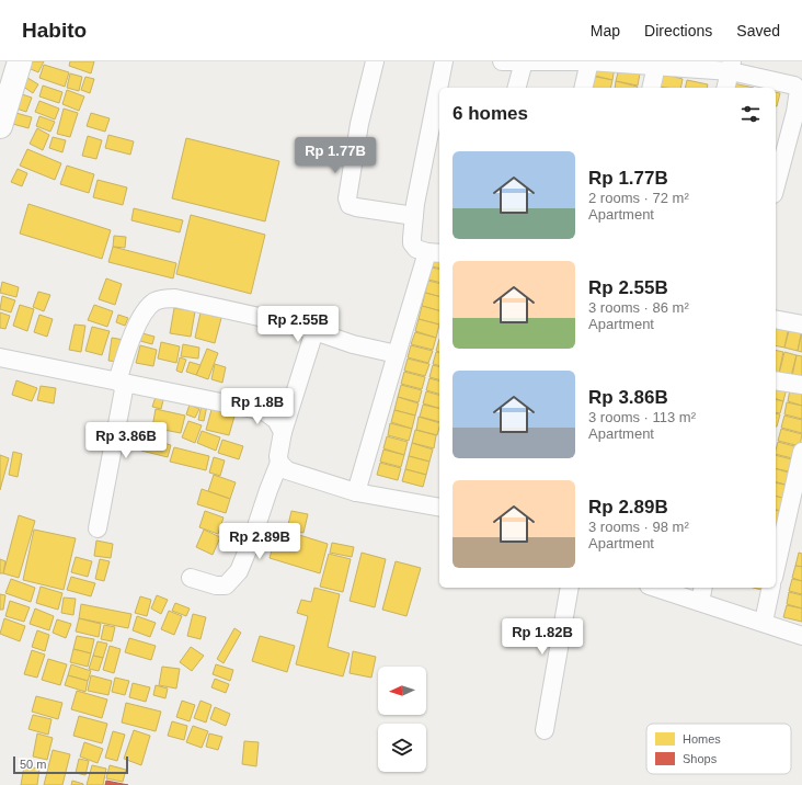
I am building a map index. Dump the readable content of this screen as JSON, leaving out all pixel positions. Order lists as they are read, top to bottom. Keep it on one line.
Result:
{"legend":["Homes","Shops"],"scale_bar":"50 m","north":"left","page":{"header":"Habito","nav":["Map","Directions","Saved"],"heading":"6 homes","price":["Rp 1.77B","Rp 2.55B","Rp 1.8B","Rp 3.86B","Rp 2.89B","Rp 1.82B"],"list":[{"name":"Rp 1.77B","note":"2 rooms · 72 m² · Apartment"},{"name":"Rp 2.55B","note":"3 rooms · 86 m² · Apartment"},{"name":"Rp 3.86B","note":"3 rooms · 113 m² · Apartment"},{"name":"Rp 2.89B","note":"3 rooms · 98 m² · Apartment"}],"scale":"50 m"}}
